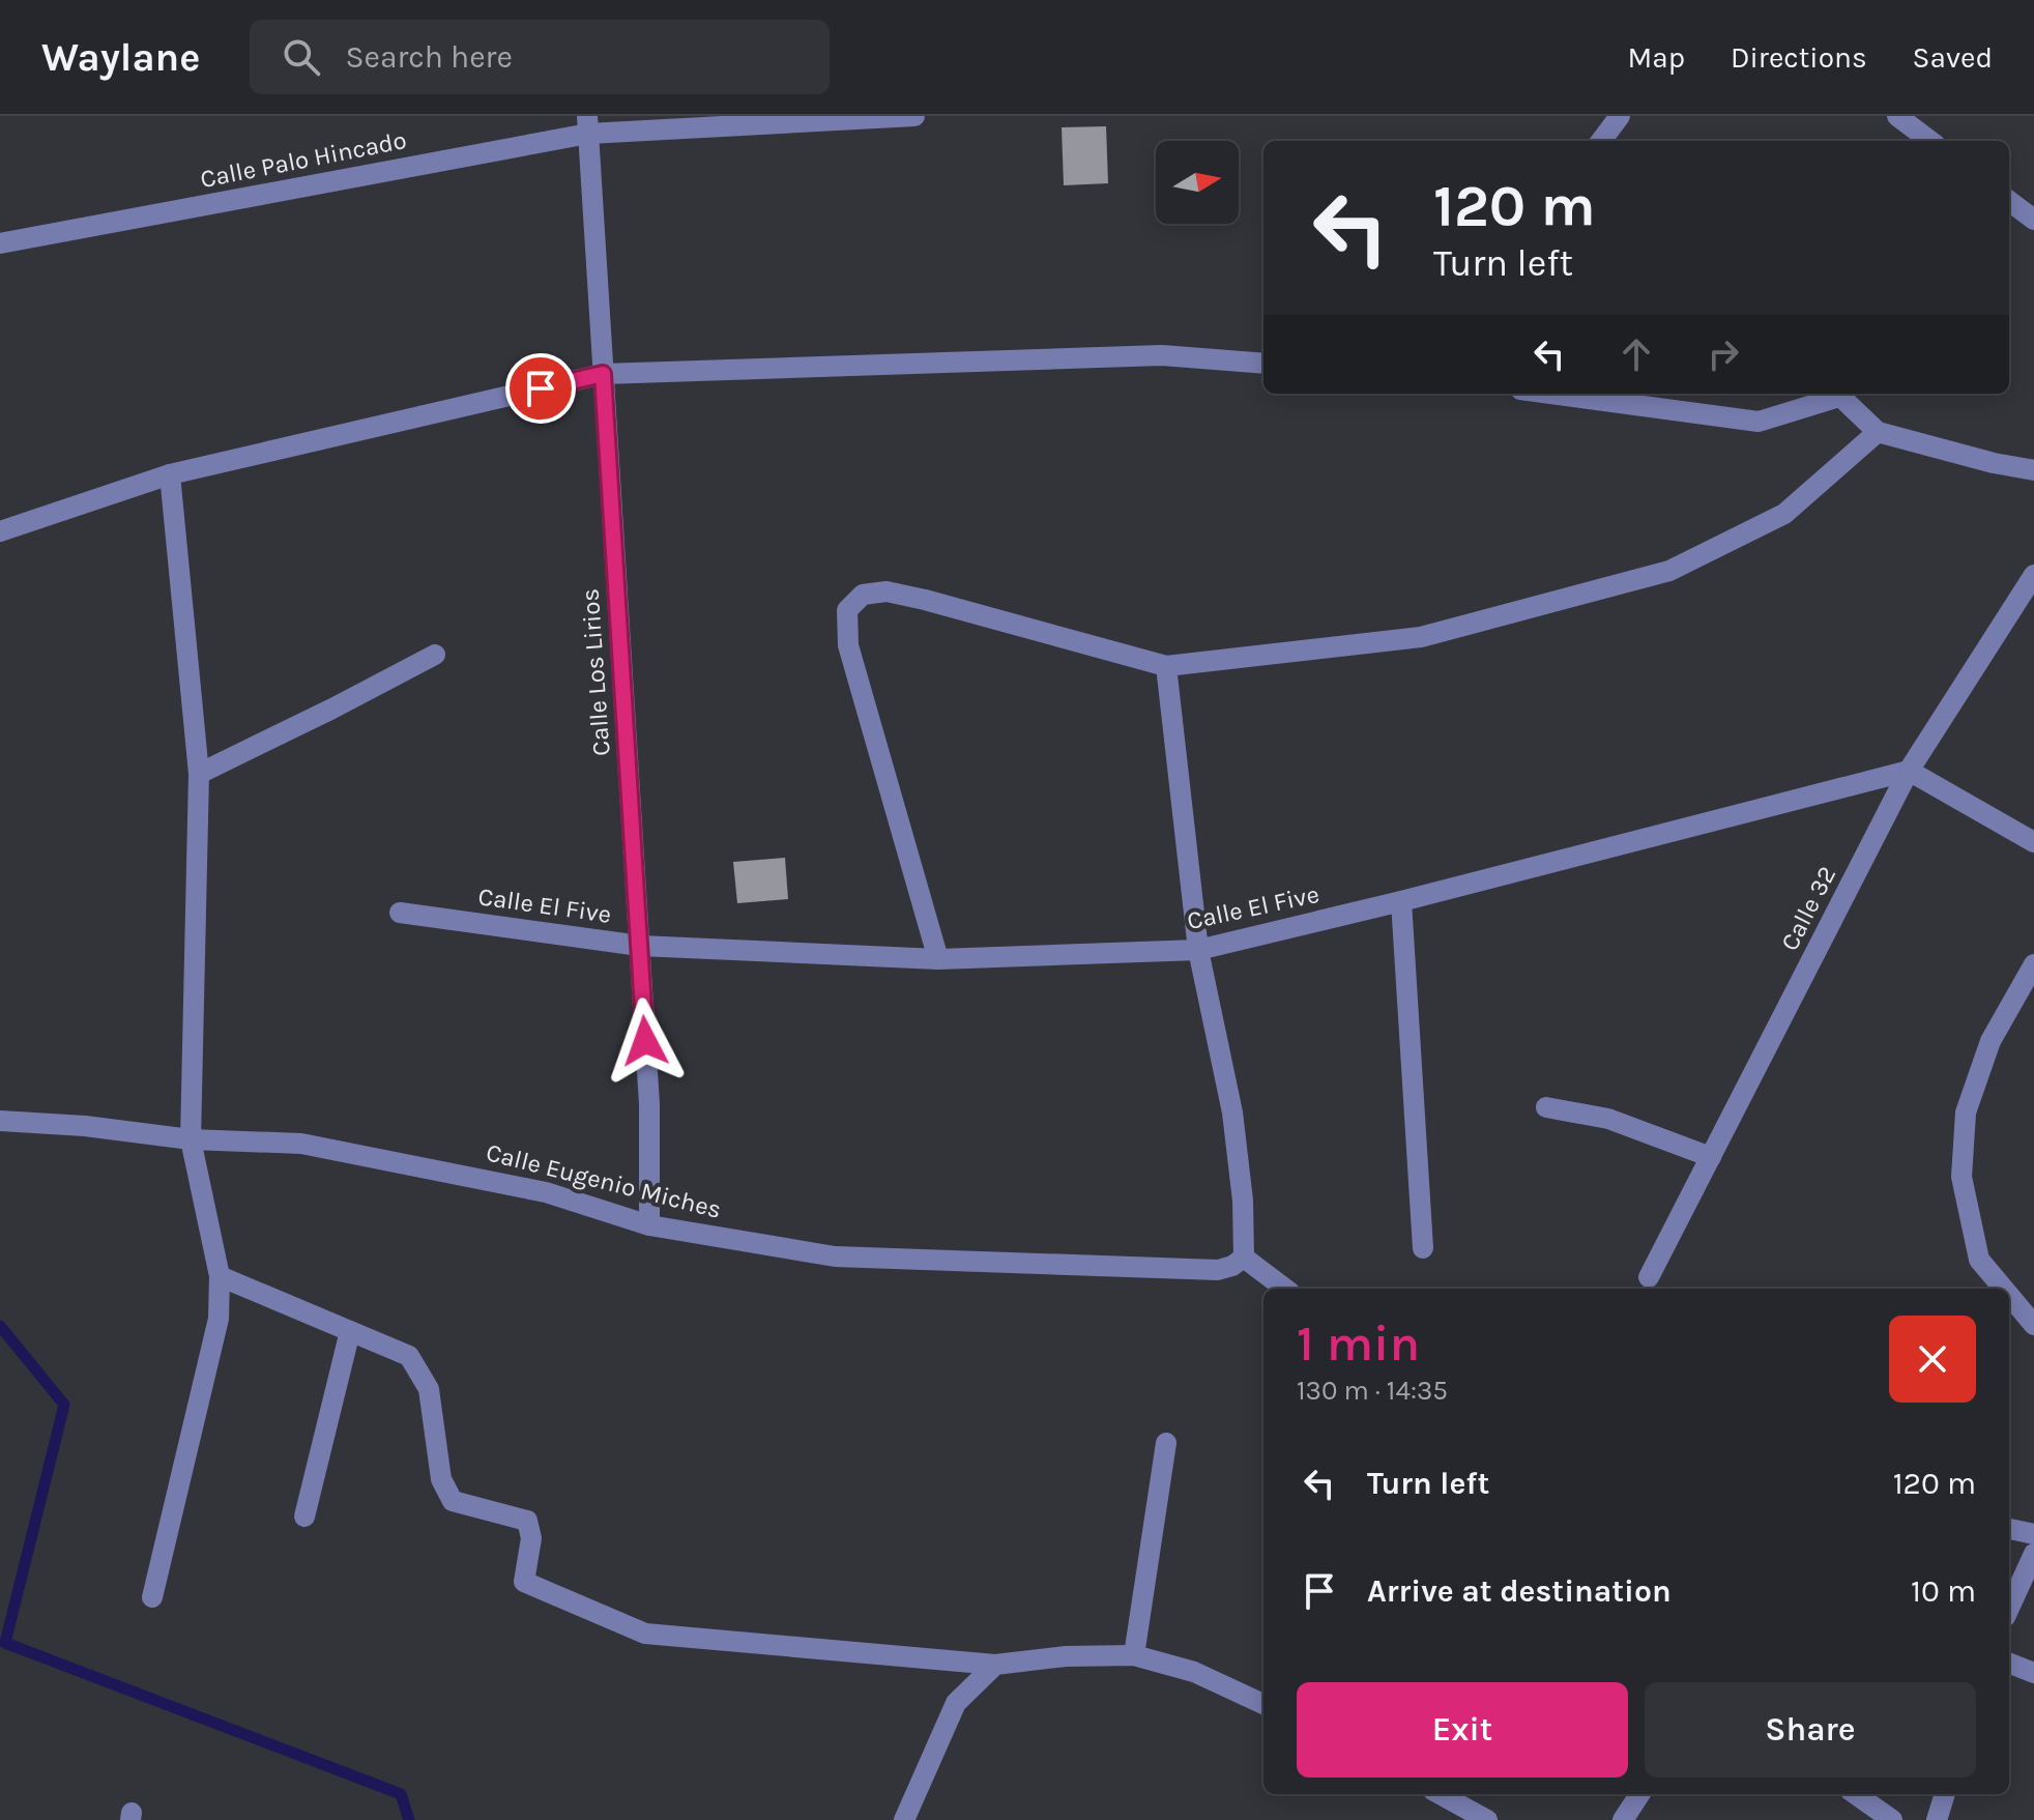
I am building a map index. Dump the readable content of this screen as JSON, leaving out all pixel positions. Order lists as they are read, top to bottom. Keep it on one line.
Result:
{"streets":{"street":["Calle Palo Hincado","Calle Los Lirios","Calle El Five","Calle 32","Calle Eugenio Miches"]},"crossings":[["Calle Palo Hincado","Calle Los Lirios"],["Calle Los Lirios","Calle El Five"],["Calle Los Lirios","Calle Eugenio Miches"],["Calle El Five","Calle 32"]],"north":"right","page":{"header":"Waylane","search":"Search here","nav":["Map","Directions","Saved"],"turn":["120 m","Turn left"],"heading":["1 min","130 m · 14:35"],"list":[{"name":"Turn left","value":"120 m"},{"name":"Arrive at destination","value":"10 m"}],"buttons":["Exit","Share"]}}
